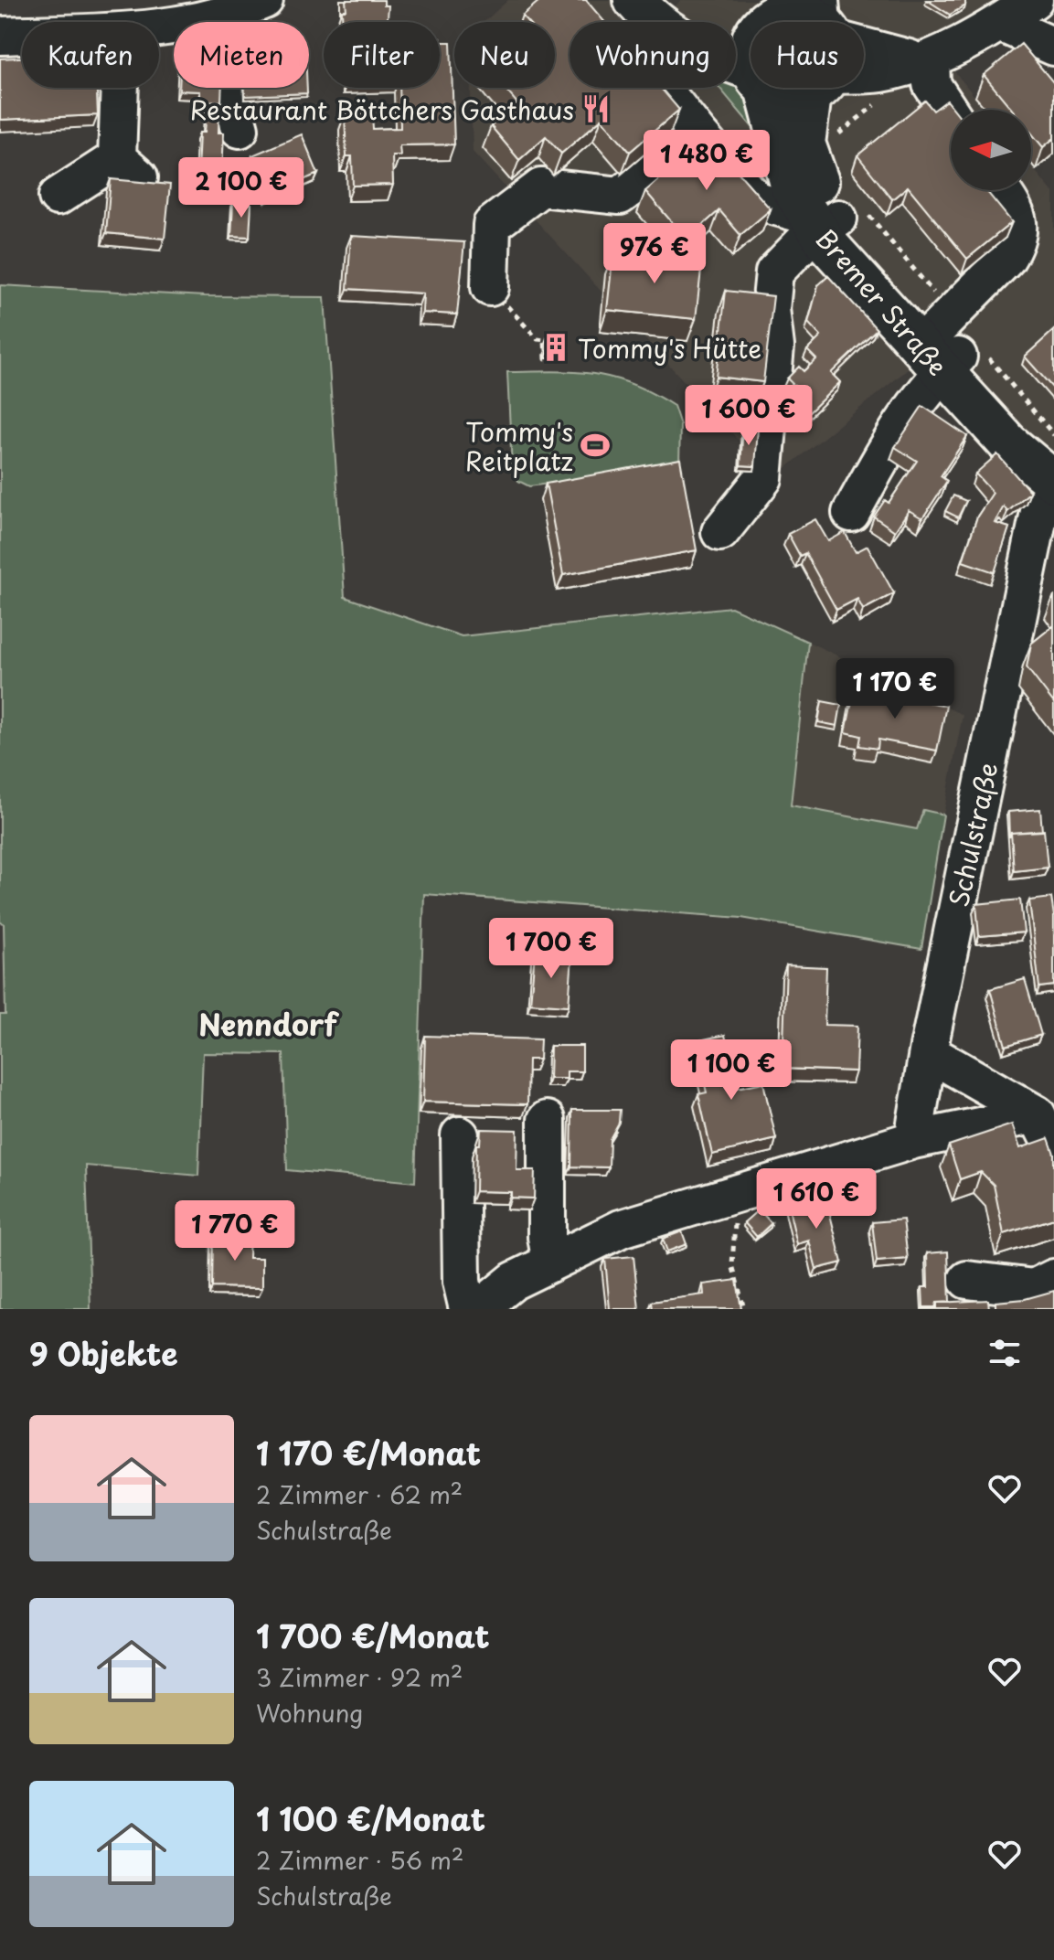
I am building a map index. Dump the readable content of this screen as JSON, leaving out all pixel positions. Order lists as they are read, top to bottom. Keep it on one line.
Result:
{"streets":{"main road":["Bremer Straße"],"street":["Schulstraße"]},"districts":["Nenndorf"],"places":{"restaurant":["Restaurant Böttchers Gasthaus"],"building":["Tommy's Hütte"],"sports":["Tommy's Reitplatz"]},"north":"left","page":{"chip":["Kaufen","Mieten","Filter","Neu","Wohnung","Haus"],"price":["1 480 €","2 100 €","976 €","1 600 €","1 170 €","1 700 €","1 100 €","1 610 €","1 770 €"],"heading":"9 Objekte","list":[{"name":"1 170 €/Monat","note":"2 Zimmer · 62 m² · Schulstraße"},{"name":"1 700 €/Monat","note":"3 Zimmer · 92 m² · Wohnung"},{"name":"1 100 €/Monat","note":"2 Zimmer · 56 m² · Schulstraße"}]}}
